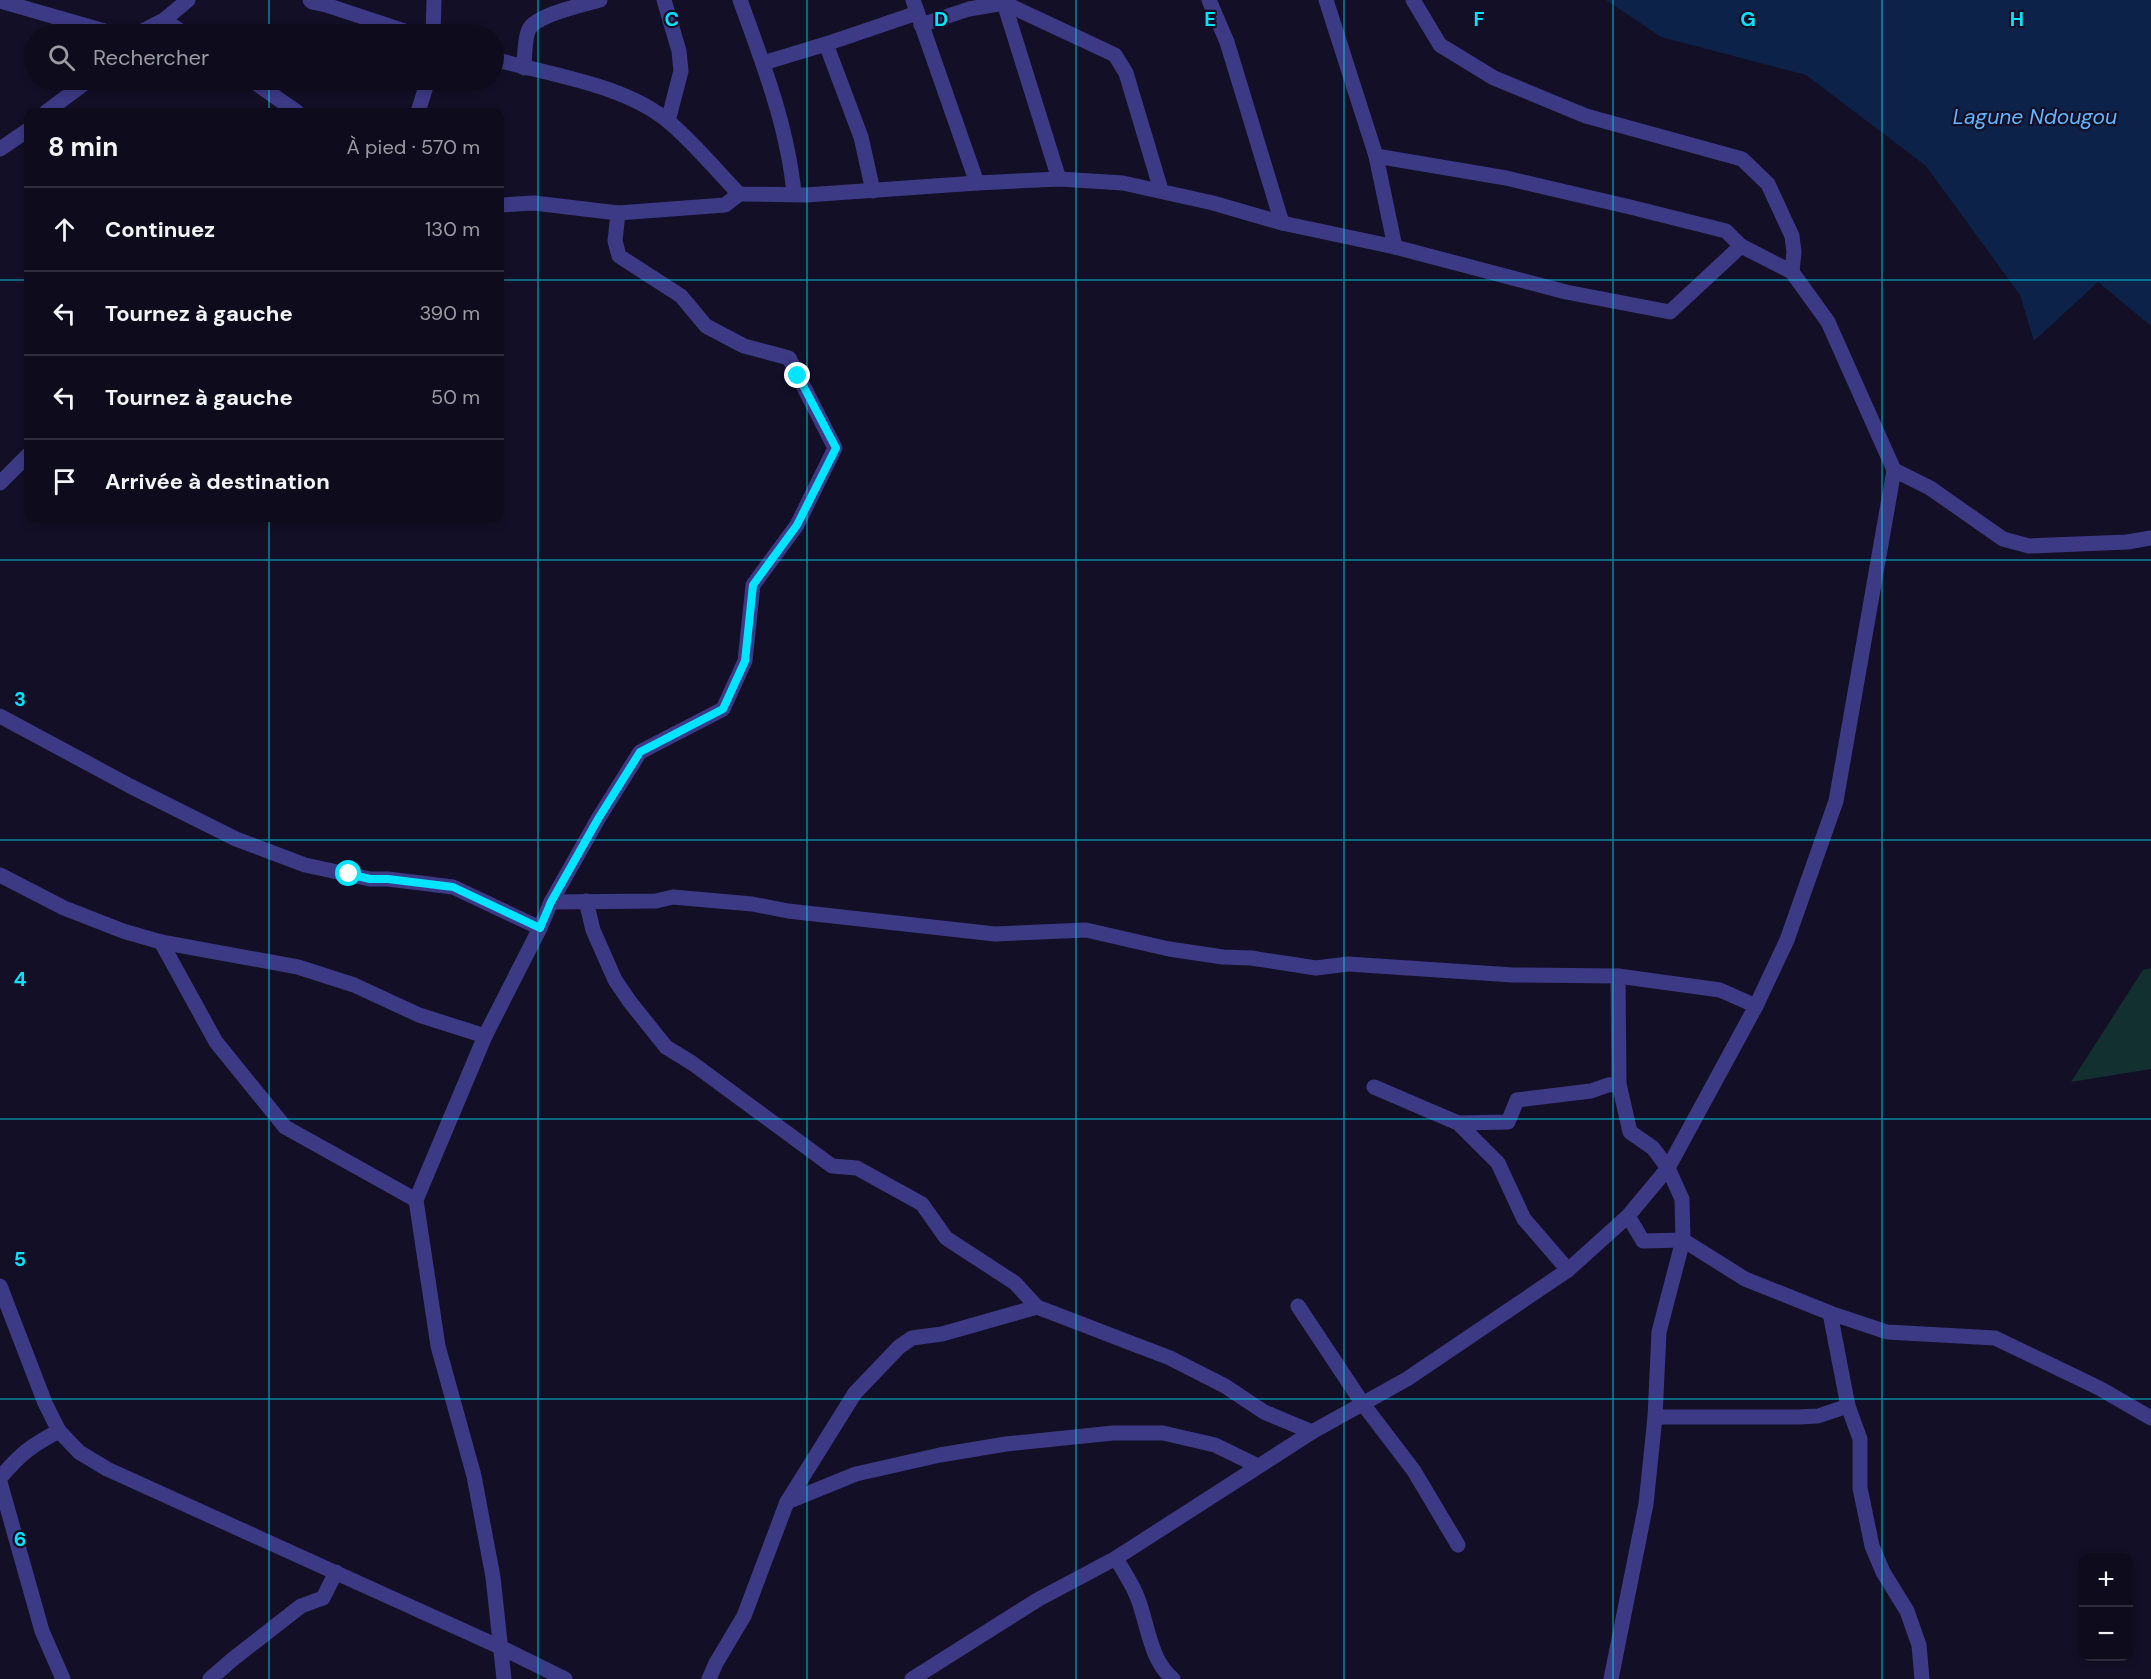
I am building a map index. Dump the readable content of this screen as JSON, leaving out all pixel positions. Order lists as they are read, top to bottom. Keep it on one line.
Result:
{"water":["Lagune Ndougou"],"page":{"search":"Rechercher","heading":["8 min","À pied · 570 m"],"list":[["Continuez","130 m"],["Tournez à gauche","390 m"],["Tournez à gauche","50 m"],"Arrivée à destination"],"map_buttons":["+","−"]},"grid":{"columns":["C","D","E","F","G","H"],"rows":["3","4","5","6"]}}
